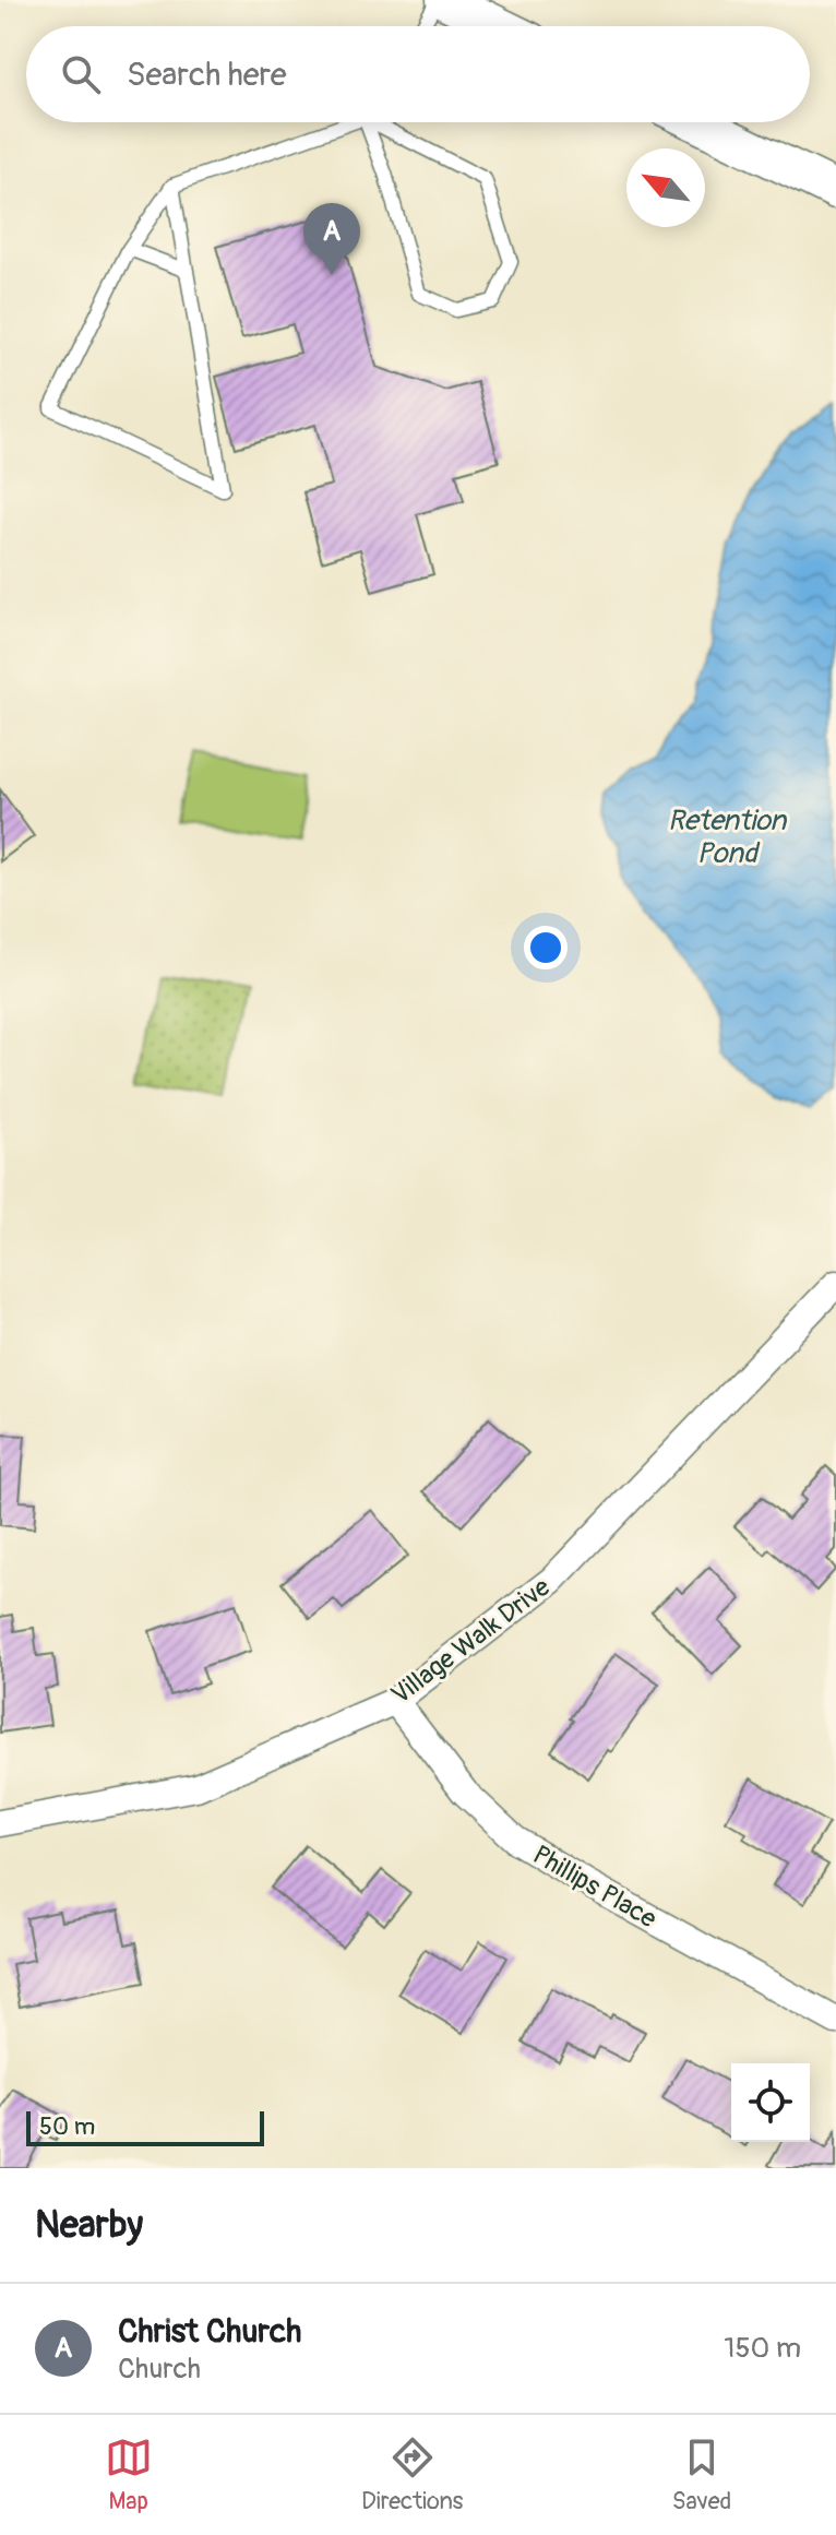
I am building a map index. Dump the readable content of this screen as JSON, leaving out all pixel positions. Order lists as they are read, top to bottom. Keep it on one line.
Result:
{"streets":{"street":["Village Walk Drive","Phillips Place"]},"crossings":[["Village Walk Drive","Phillips Place"]],"water":["Retention Pond"],"scale_bar":"50 m","north":"top left","page":{"search":"Search here","pins":"A","scale":"50 m","heading":"Nearby","list":[{"mark":"A","name":"Christ Church","note":"Church","value":"150 m"}],"nav":["Map","Directions","Saved"]}}
